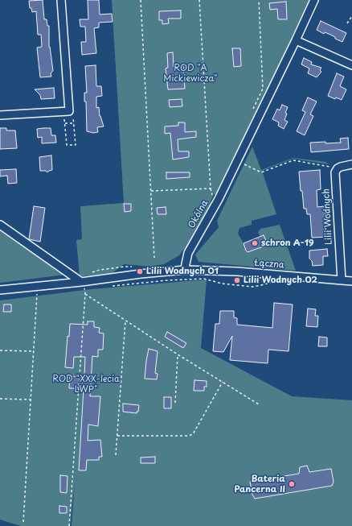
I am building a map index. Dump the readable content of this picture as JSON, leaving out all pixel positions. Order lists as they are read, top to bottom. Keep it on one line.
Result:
{"streets":{"street":["Okólna","Lilii Wodnych","Łączna"]},"crossings":[["Okólna","Łączna"],["Lilii Wodnych","Łączna"]],"parks":["ROD \"A Mickiewicza\"","ROD \"XXX-lecia LWP\""],"places":["schron A-19","Lilii Wodnych 01","Lilii Wodnych 02","Bateria Pancerna II"]}
